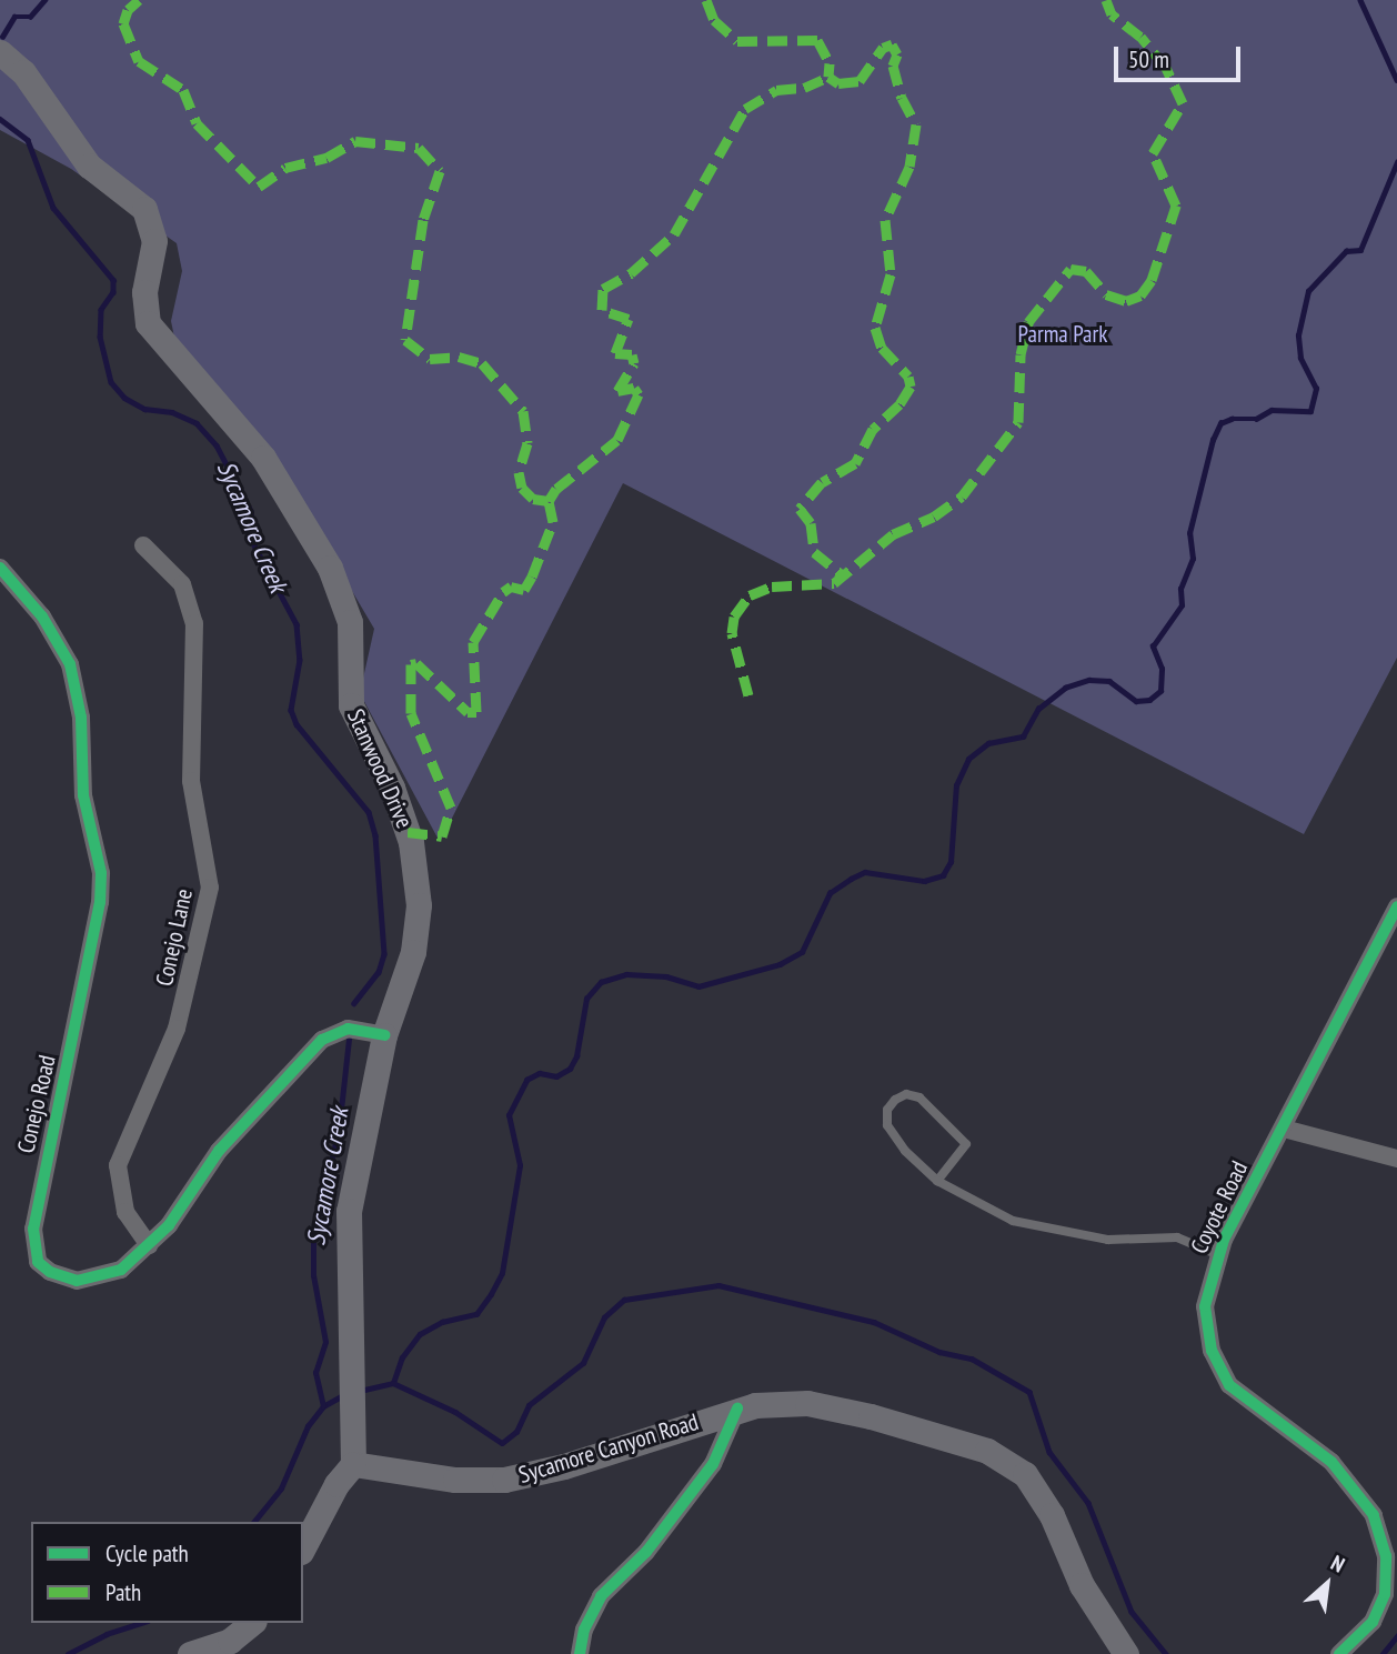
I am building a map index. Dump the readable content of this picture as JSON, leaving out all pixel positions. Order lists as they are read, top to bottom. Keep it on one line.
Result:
{"streets":{"main road":["Stanwood Drive","Sycamore Canyon Road"],"street":["Conejo Lane","Conejo Road","Coyote Road"]},"crossings":[["Stanwood Drive","Conejo Road"],["Stanwood Drive","Sycamore Canyon Road"],["Conejo Lane","Conejo Road"]],"water":["Sycamore Creek"],"parks":["Parma Park"],"legend":["Cycle path","Path"],"scale_bar":"50 m","north":"top right"}
